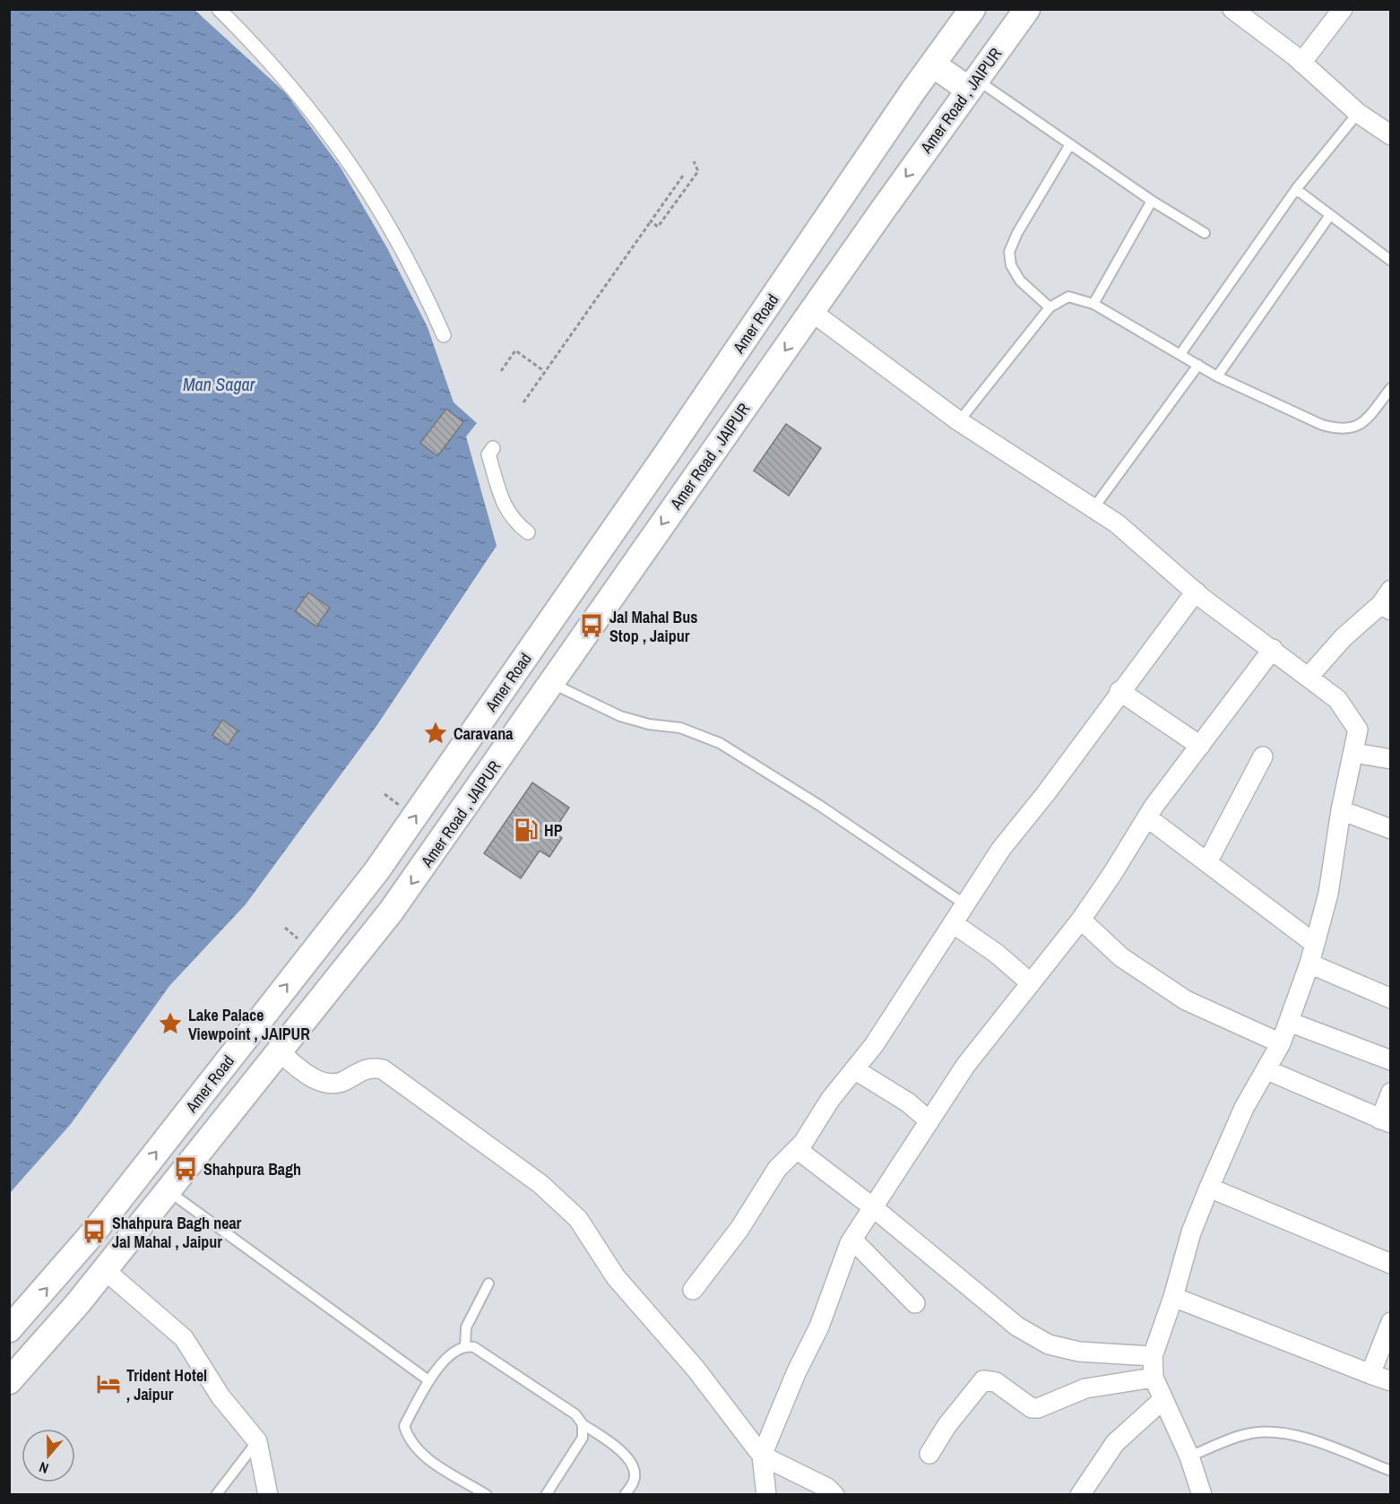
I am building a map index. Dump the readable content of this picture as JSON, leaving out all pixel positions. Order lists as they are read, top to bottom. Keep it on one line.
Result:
{"streets":{"main road":["Amer Road , JAIPUR","Amer Road"]},"one_way":["Amer Road , JAIPUR","Amer Road"],"water":["Man Sagar"],"places":{"bus stop":["Jal Mahal Bus Stop , Jaipur","Shahpura Bagh","Shahpura Bagh near Jal Mahal , Jaipur"],"place":["Caravana","Lake Palace Viewpoint , JAIPUR"],"fuel station":["HP"],"hotel":["Trident Hotel , Jaipur"]},"north":"bottom"}
